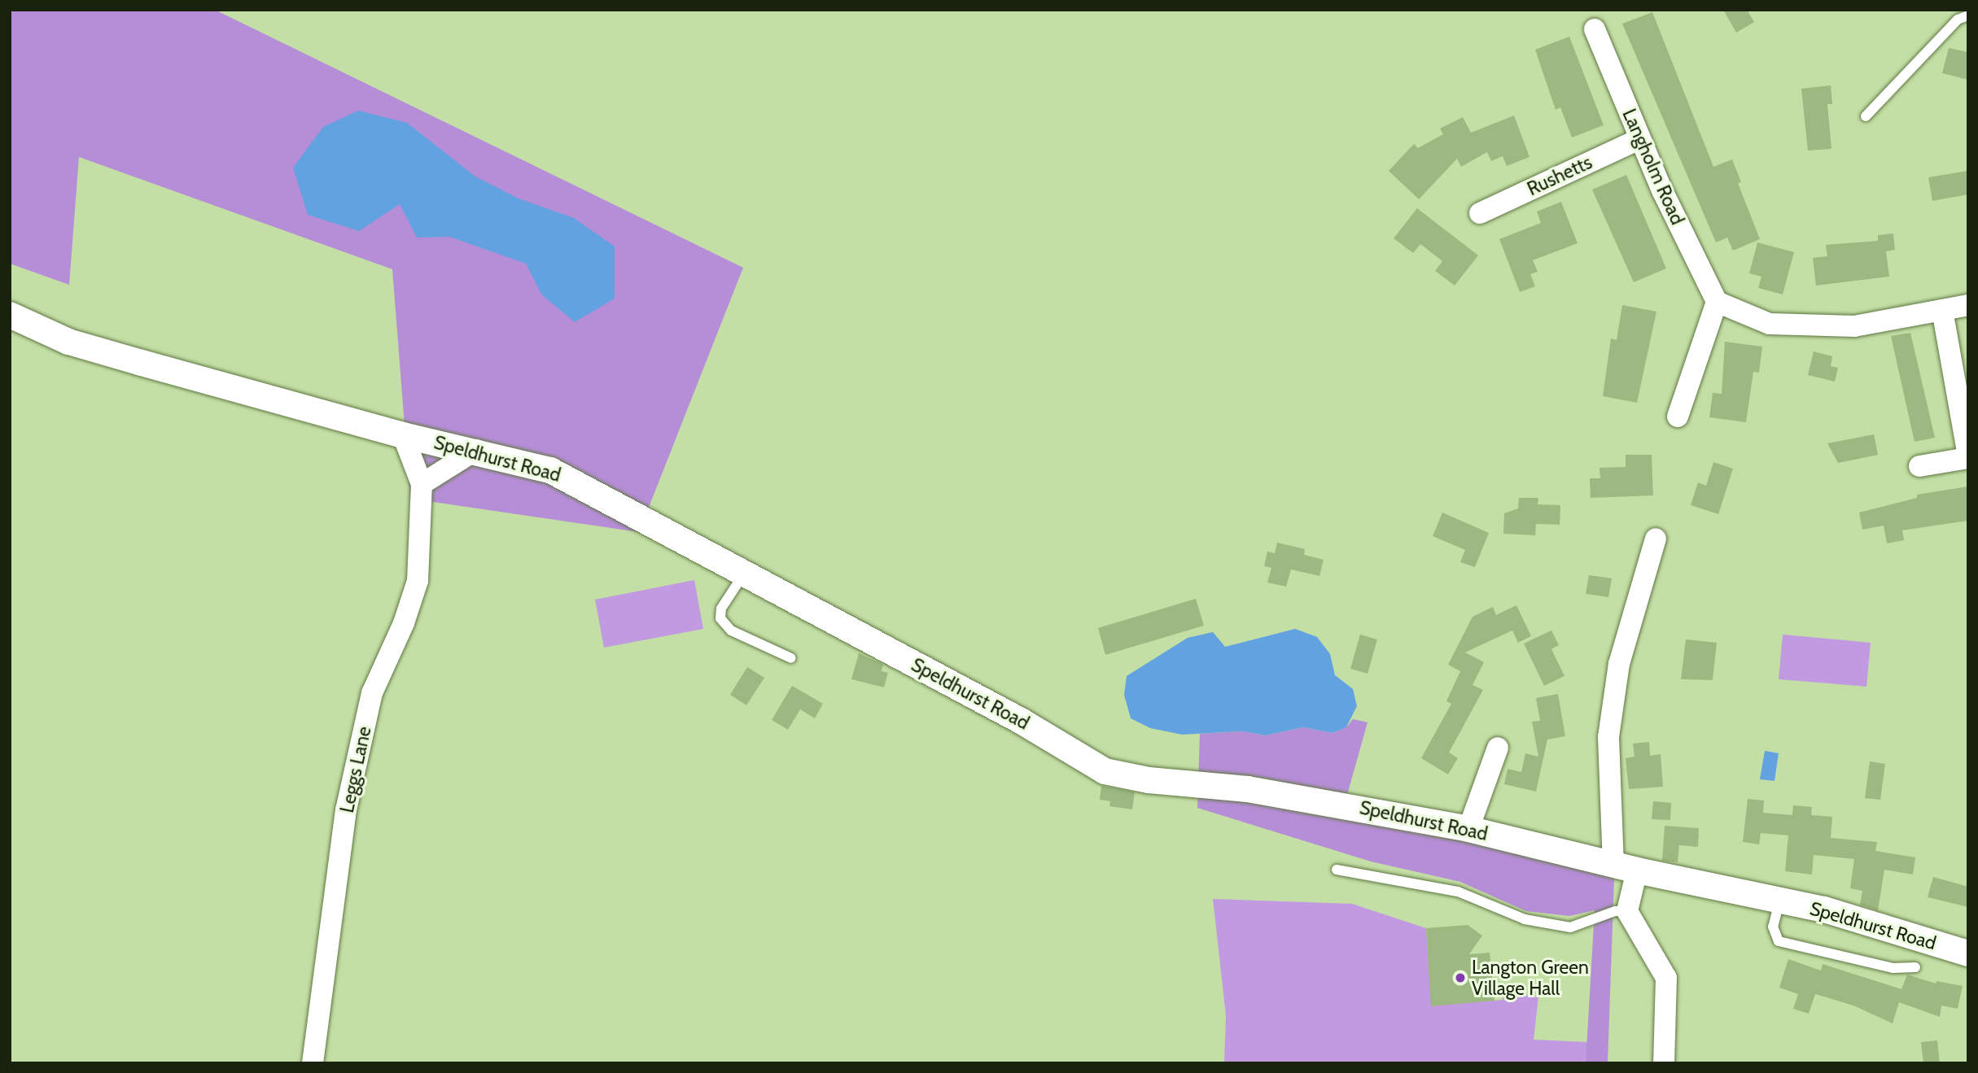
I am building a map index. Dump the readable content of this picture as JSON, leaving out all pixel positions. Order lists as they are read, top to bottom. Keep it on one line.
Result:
{"streets":{"street":["Langholm Road","Rushetts","Speldhurst Road","Leggs Lane"]},"crossings":[["Langholm Road","Rushetts"],["Speldhurst Road","Leggs Lane"]],"places":["Langton Green Village Hall"]}
